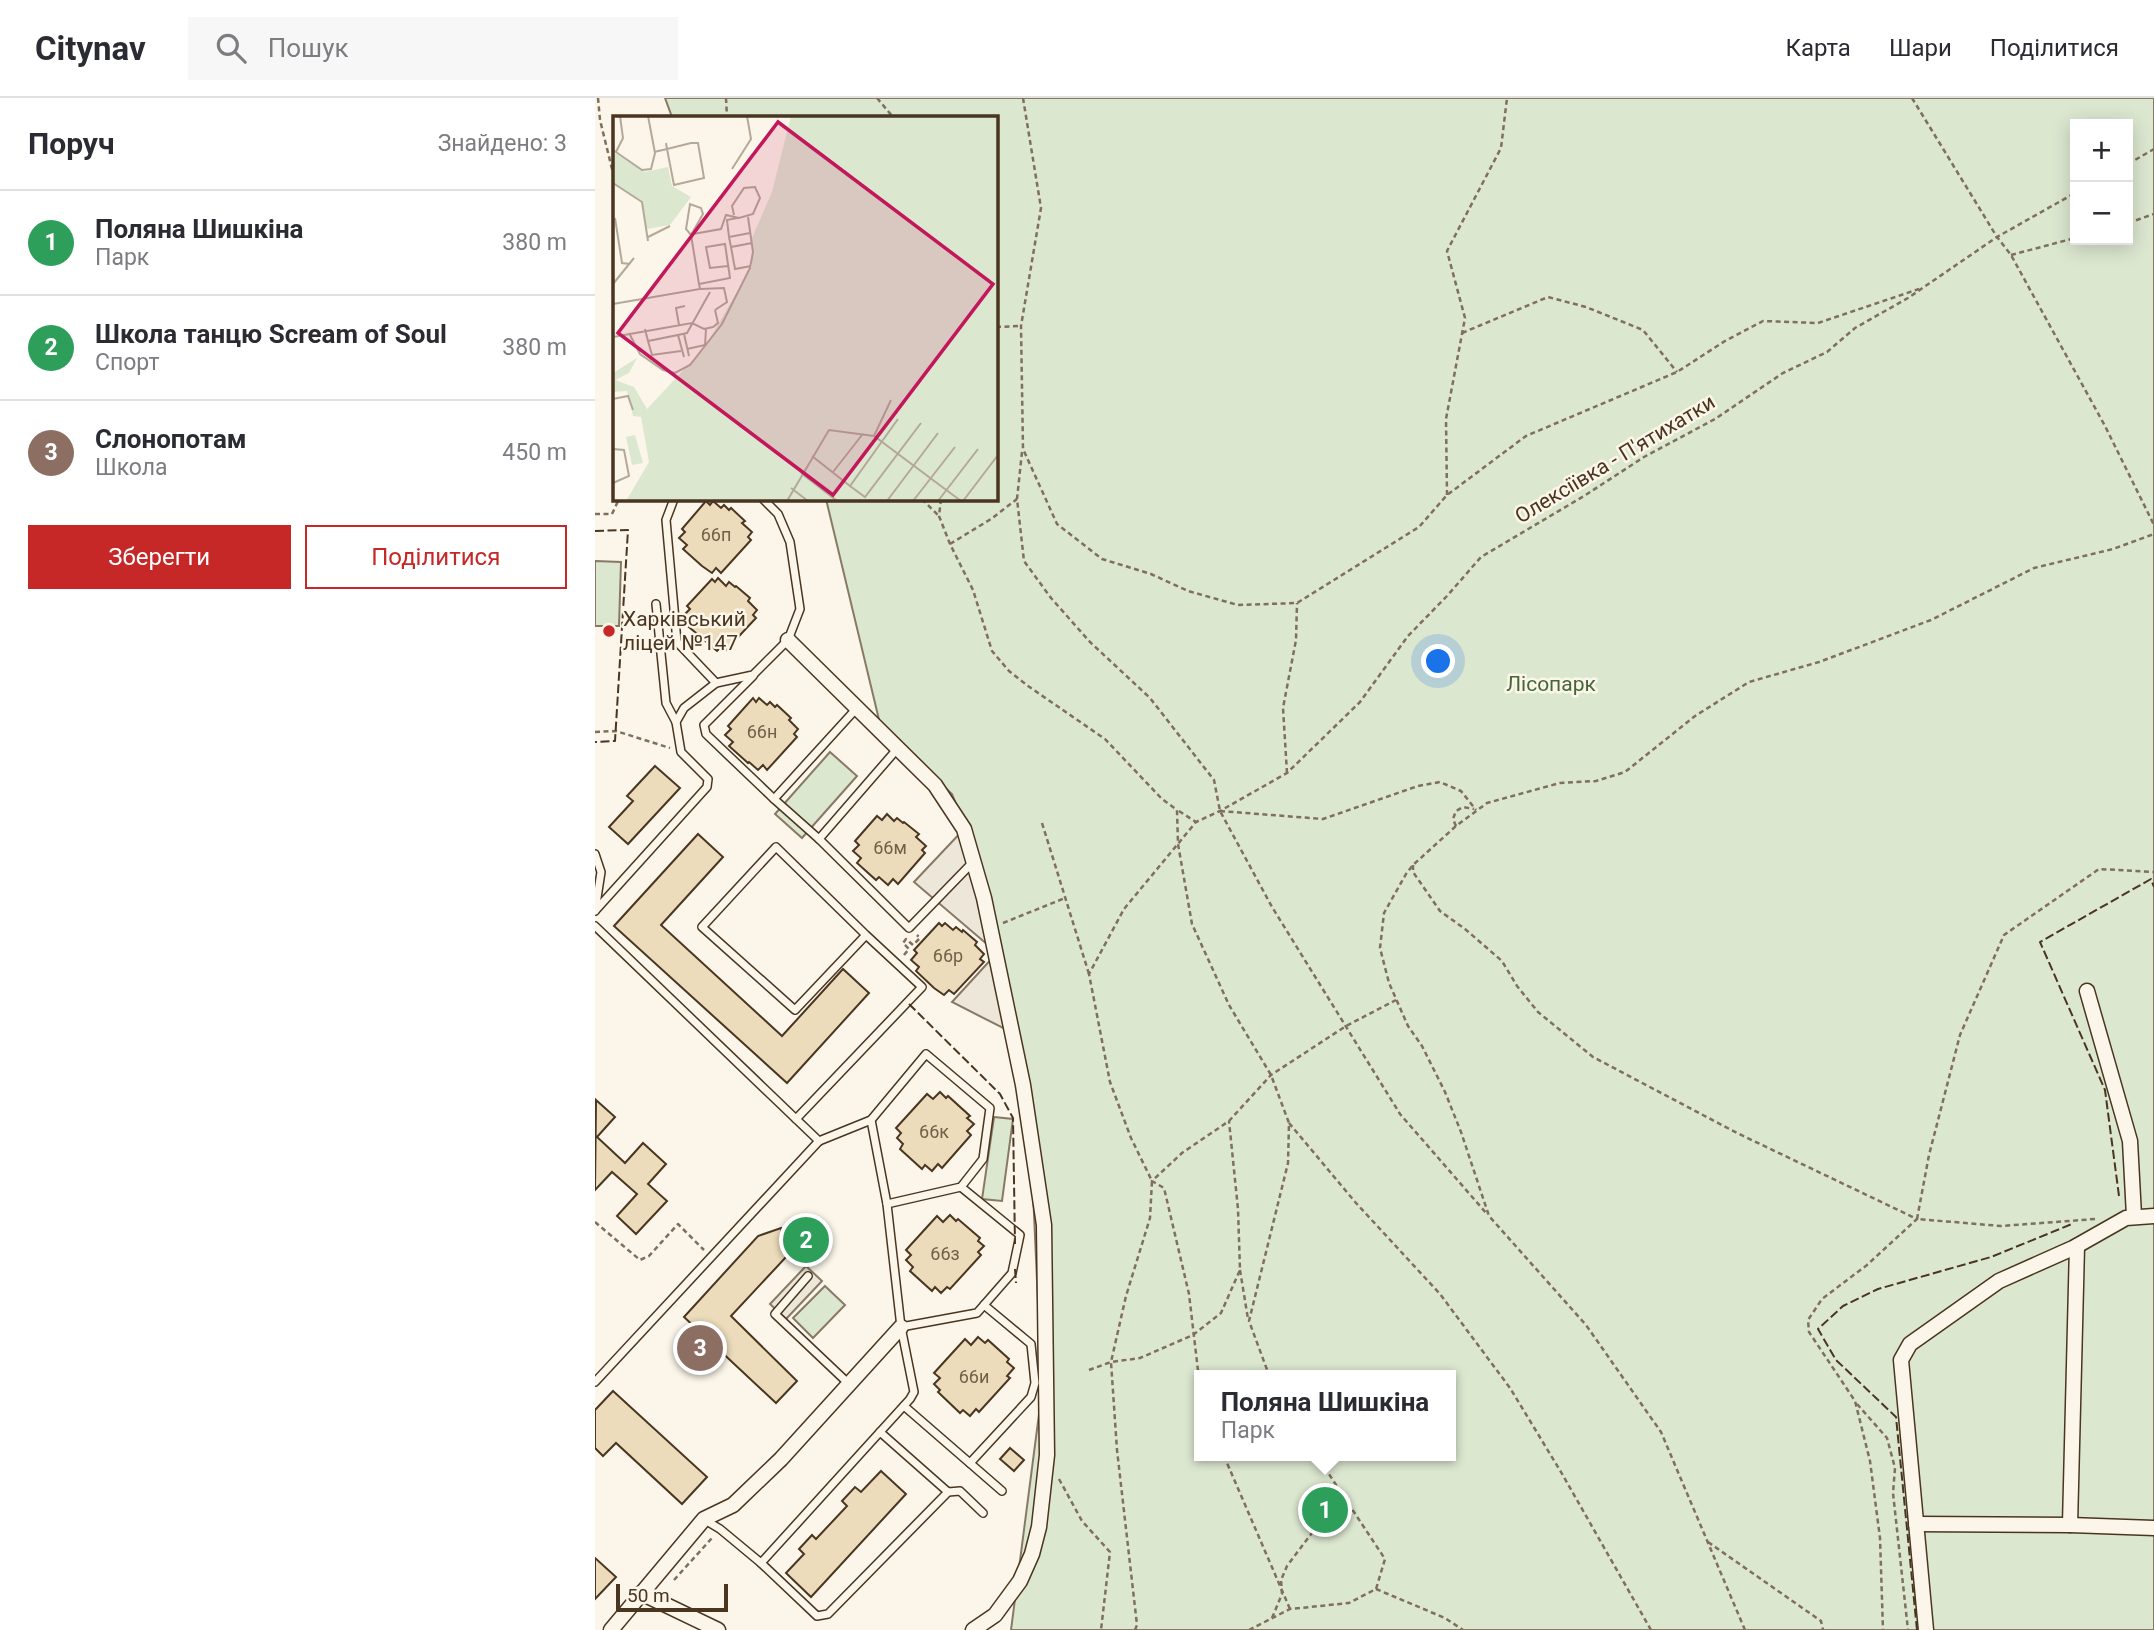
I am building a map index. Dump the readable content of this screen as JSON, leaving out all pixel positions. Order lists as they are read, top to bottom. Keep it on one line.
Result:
{"streets":{"path":["Олексіївка - П'ятихатки"]},"parks":["Лісопарк"],"places":["Харківський ліцей №147"],"house_numbers":["66п","66н","66м","66р","66к","66з","66и"],"scale_bar":"50 m","page":{"header":"Citynav","search":"Пошук","nav":["Карта","Шари","Поділитися"],"heading":["Поруч","Знайдено: 3"],"map_buttons":["+","−"],"list":[{"mark":"1","name":"Поляна Шишкіна","note":"Парк","value":"380 m"},{"mark":"2","name":"Школа танцю Scream of Soul","note":"Спорт","value":"380 m"},{"mark":"3","name":"Слонопотам","note":"Школа","value":"450 m"}],"buttons":["Зберегти","Поділитися"],"pins":["2","3","1"],"popup":["Поляна Шишкіна","Парк"],"scale":"50 m"}}
